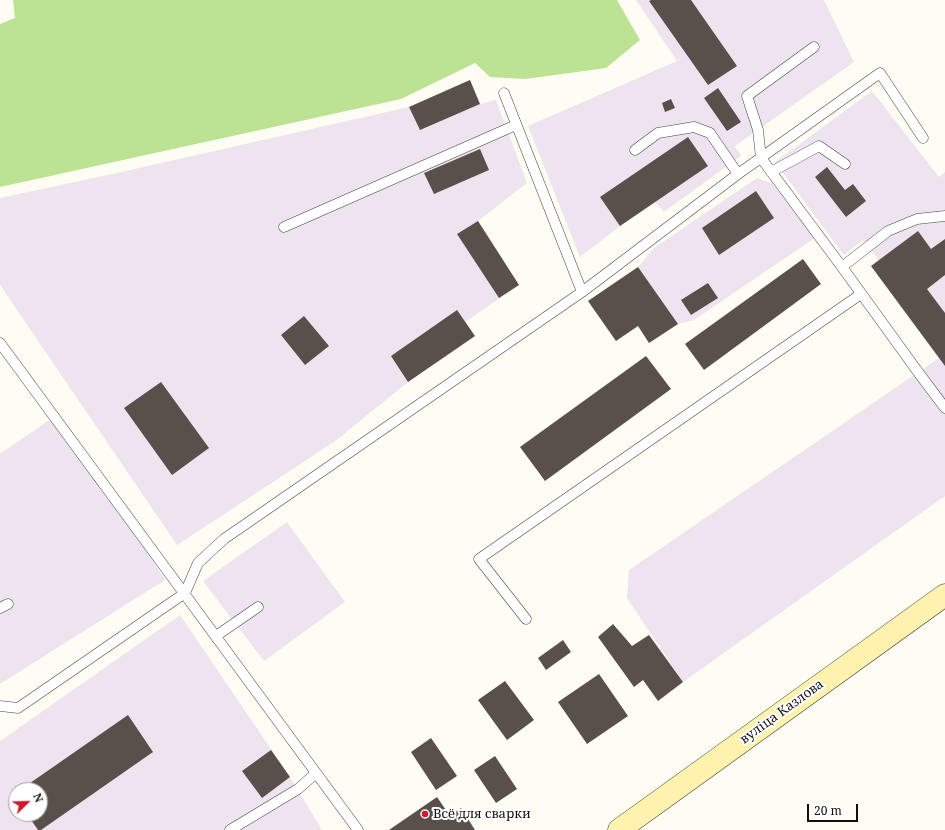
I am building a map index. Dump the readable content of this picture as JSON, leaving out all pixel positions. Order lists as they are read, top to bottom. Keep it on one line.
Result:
{"streets":{"main road":["вуліца Казлова"]},"places":["Всё для сварки"],"scale_bar":"20 m","north":"top right"}
